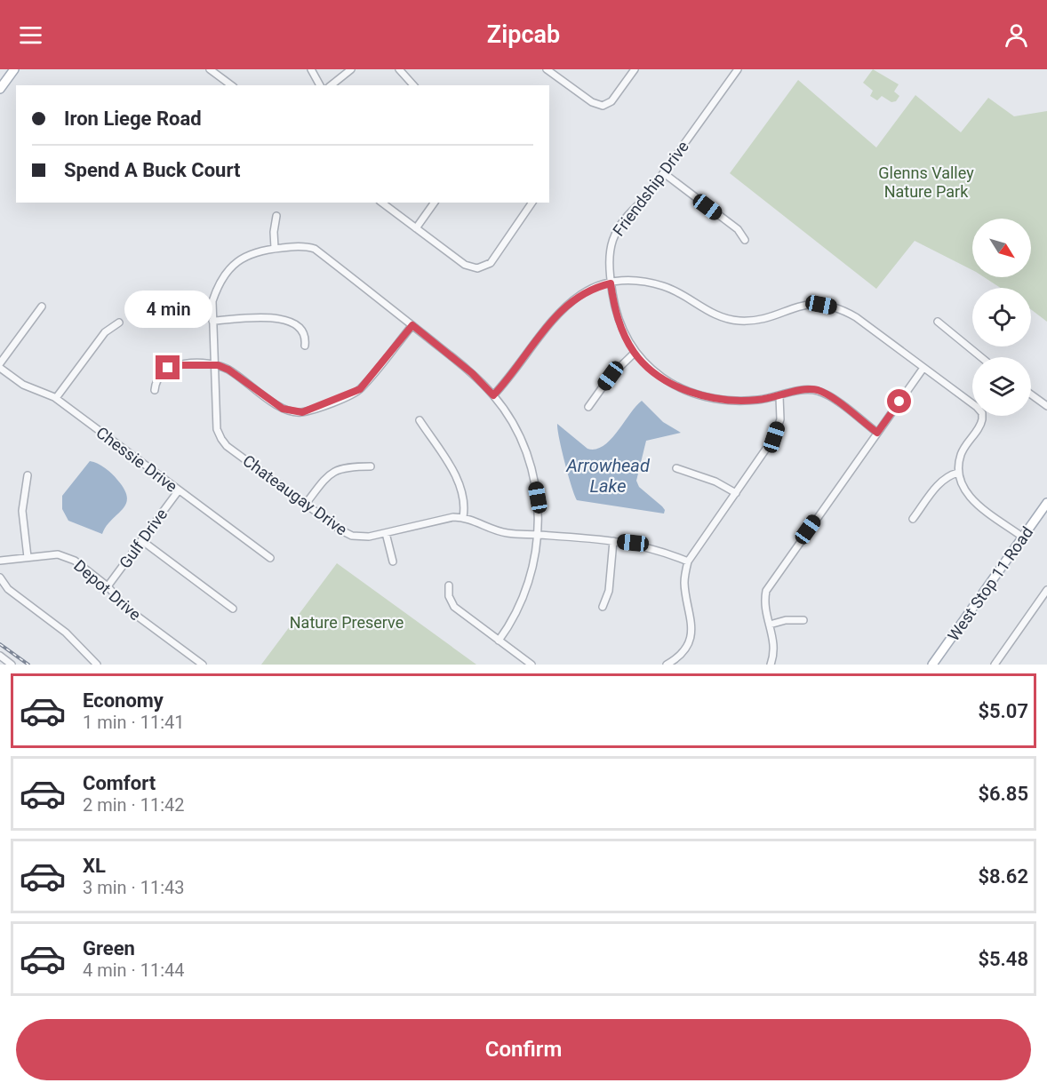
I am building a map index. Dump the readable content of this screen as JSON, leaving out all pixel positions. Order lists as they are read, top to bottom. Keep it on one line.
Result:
{"streets":{"main road":["West Stop 11 Road"],"street":["Friendship Drive","Chessie Drive","Chateaugay Drive","Gulf Drive","Depot Drive"]},"crossings":[["Chessie Drive","Gulf Drive"],["Gulf Drive","Depot Drive"]],"water":["Arrowhead Lake"],"parks":["Glenns Valley Nature Park","Nature Preserve"],"north":"bottom right","page":{"header":"Zipcab","banner":["Iron Liege Road","Spend A Buck Court"],"bubble":"4 min","list":[{"name":"Economy","note":"1 min · 11:41","value":"$5.07"},{"name":"Comfort","note":"2 min · 11:42","value":"$6.85"},{"name":"XL","note":"3 min · 11:43","value":"$8.62"},{"name":"Green","note":"4 min · 11:44","value":"$5.48"}],"buttons":"Confirm"}}
